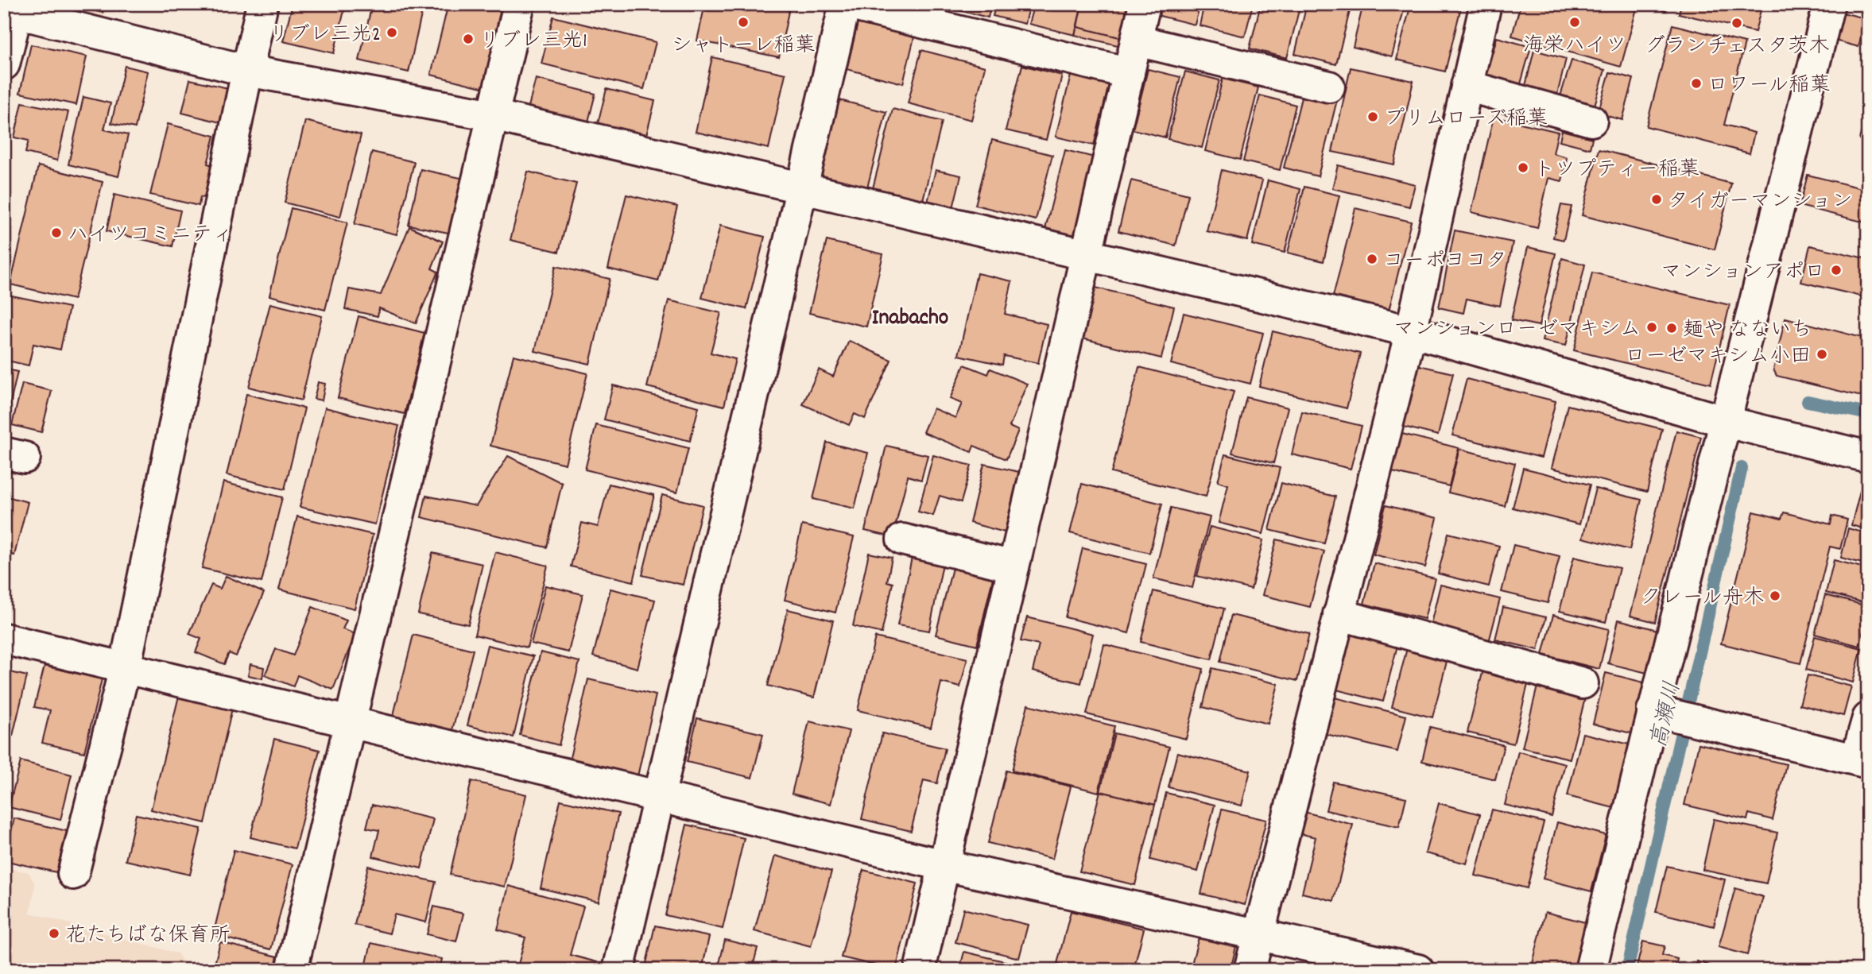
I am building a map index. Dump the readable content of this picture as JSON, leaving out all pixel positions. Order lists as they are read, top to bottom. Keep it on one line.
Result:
{"districts":["Inabacho"],"water":["高瀬川"],"places":["シャトーレ稲葉","海栄ハイツ","グランチェスタ茨木","リブレ三光2","リブレ三光1","ロワール稲葉","プリムローズ稲葉","トツプティー稲葉","タイガーマンション","ハイツコミニティ","コーポヨコタ","マンションアポロ","マンションローゼマキシム","麺や なないち","ローゼマキシム小田","クレール舟木","花たちばな保育所"]}
